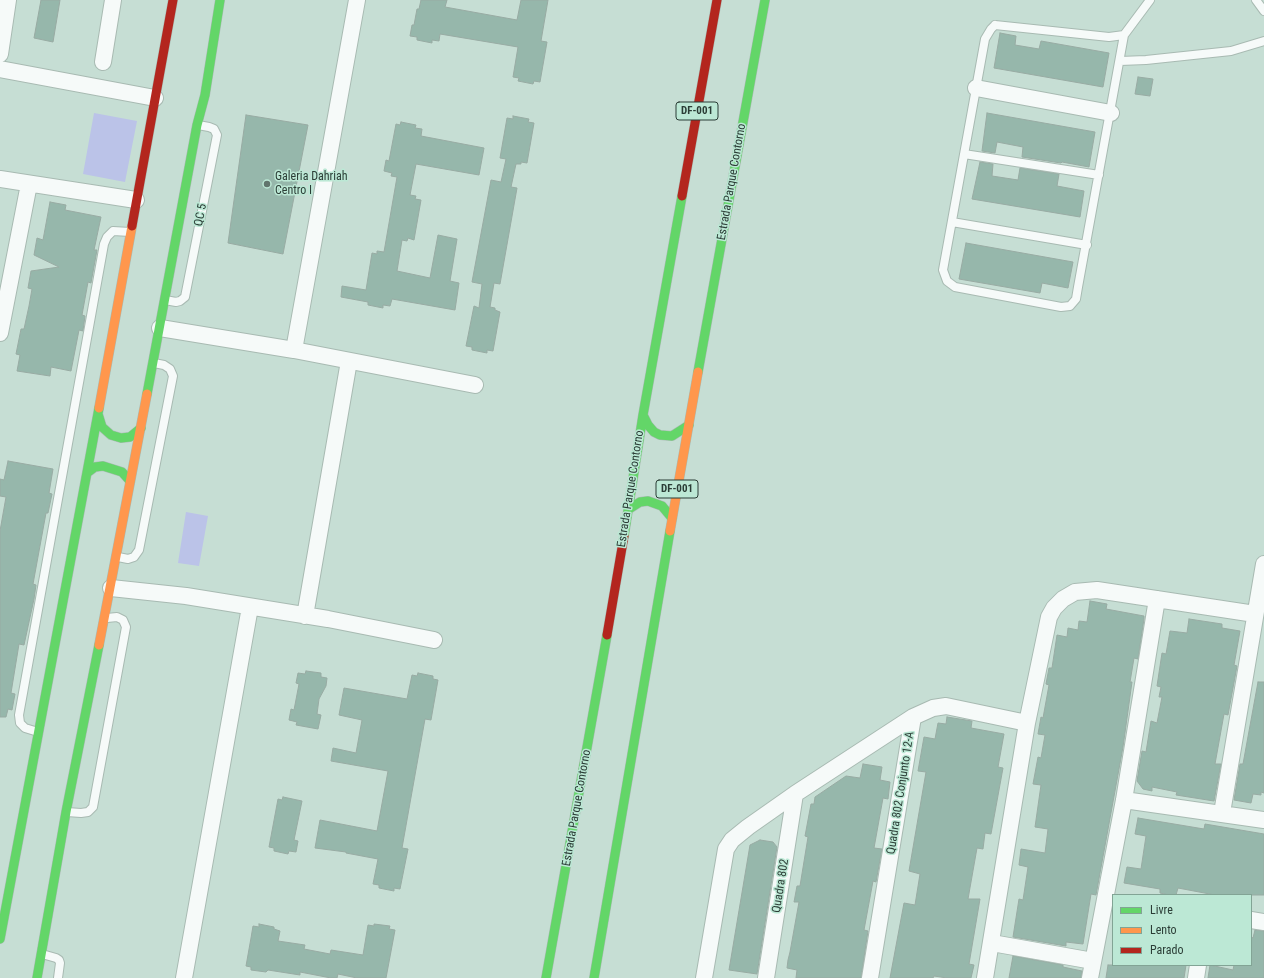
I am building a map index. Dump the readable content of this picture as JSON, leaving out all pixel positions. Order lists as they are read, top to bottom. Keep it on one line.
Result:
{"streets":{"main road":["DF-001","Estrada Parque Contorno"],"street":["Quadra 802 Conjunto 12-A","Quadra 802"],"lane":["QC 5"]},"crossings":[["Quadra 802 Conjunto 12-A","Quadra 802"]],"places":["Galeria Dahriah Centro I"],"legend":["Livre","Lento","Parado"]}
